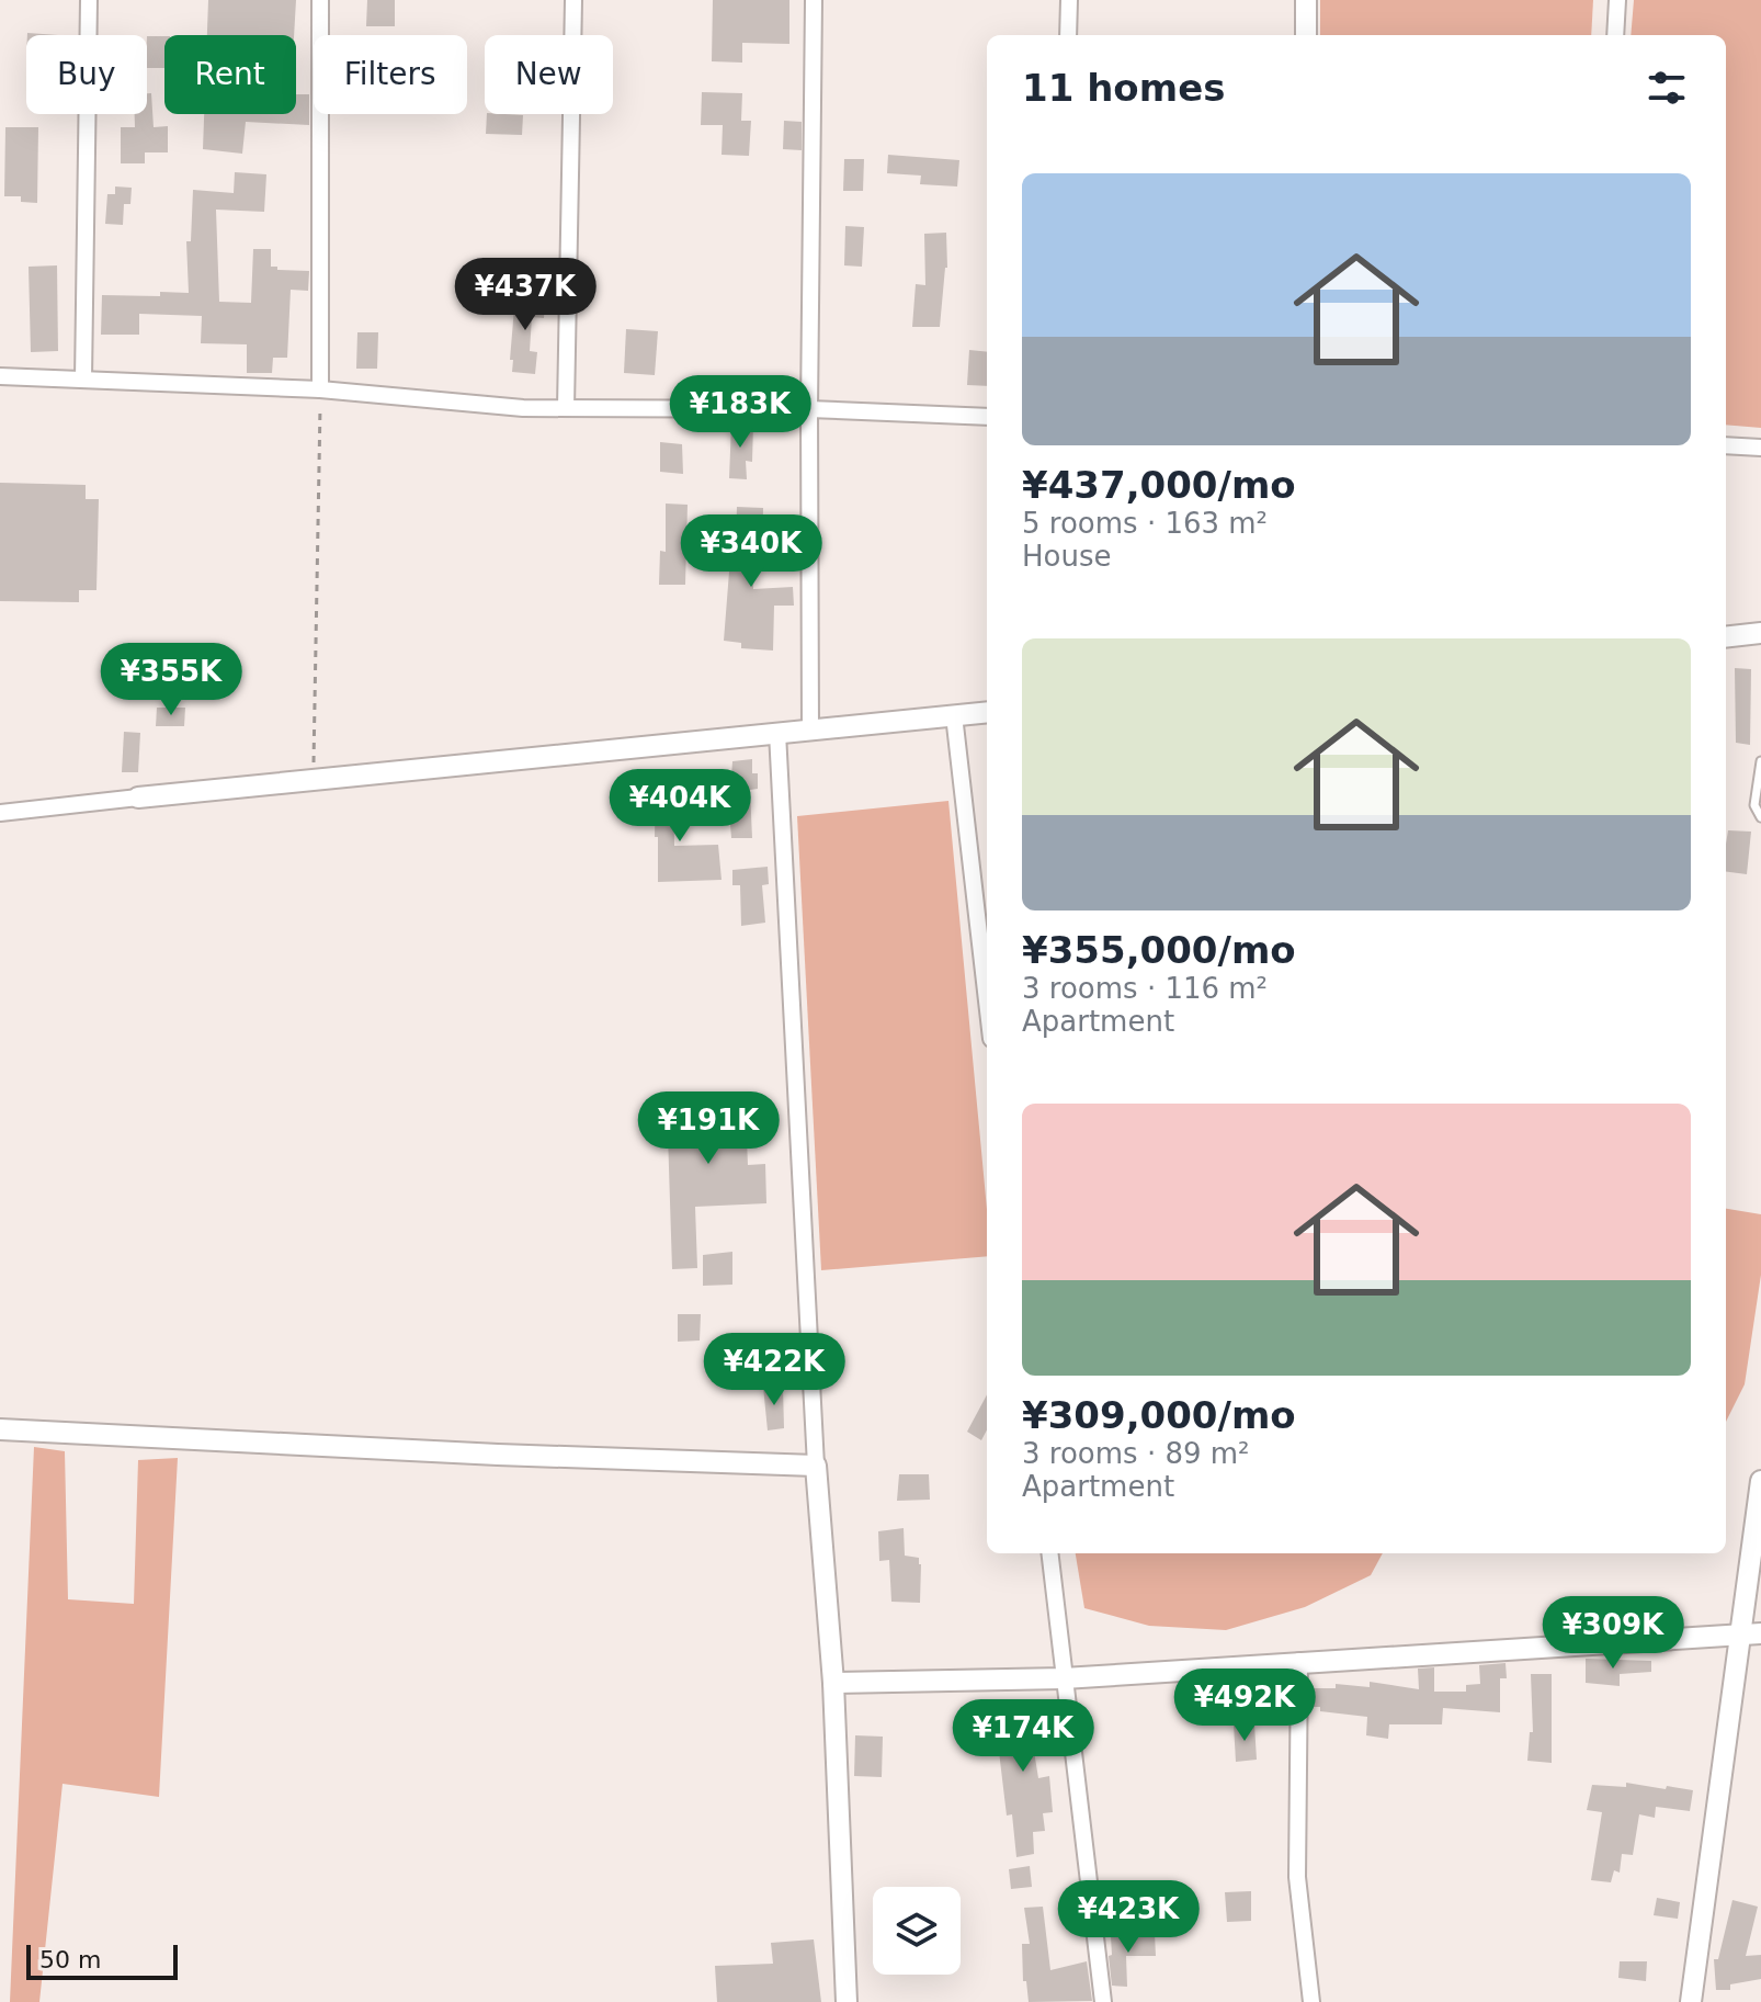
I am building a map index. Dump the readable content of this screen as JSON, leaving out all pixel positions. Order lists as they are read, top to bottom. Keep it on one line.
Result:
{"scale_bar":"50 m","page":{"chip":["Buy","Rent","Filters","New"],"heading":"11 homes","list":[{"name":"¥437,000/mo","note":"5 rooms · 163 m² · House"},{"name":"¥355,000/mo","note":"3 rooms · 116 m² · Apartment"},{"name":"¥309,000/mo","note":"3 rooms · 89 m² · Apartment"}],"price":["¥437K","¥183K","¥340K","¥355K","¥404K","¥191K","¥422K","¥309K","¥492K","¥174K","¥423K"],"scale":"50 m"}}
